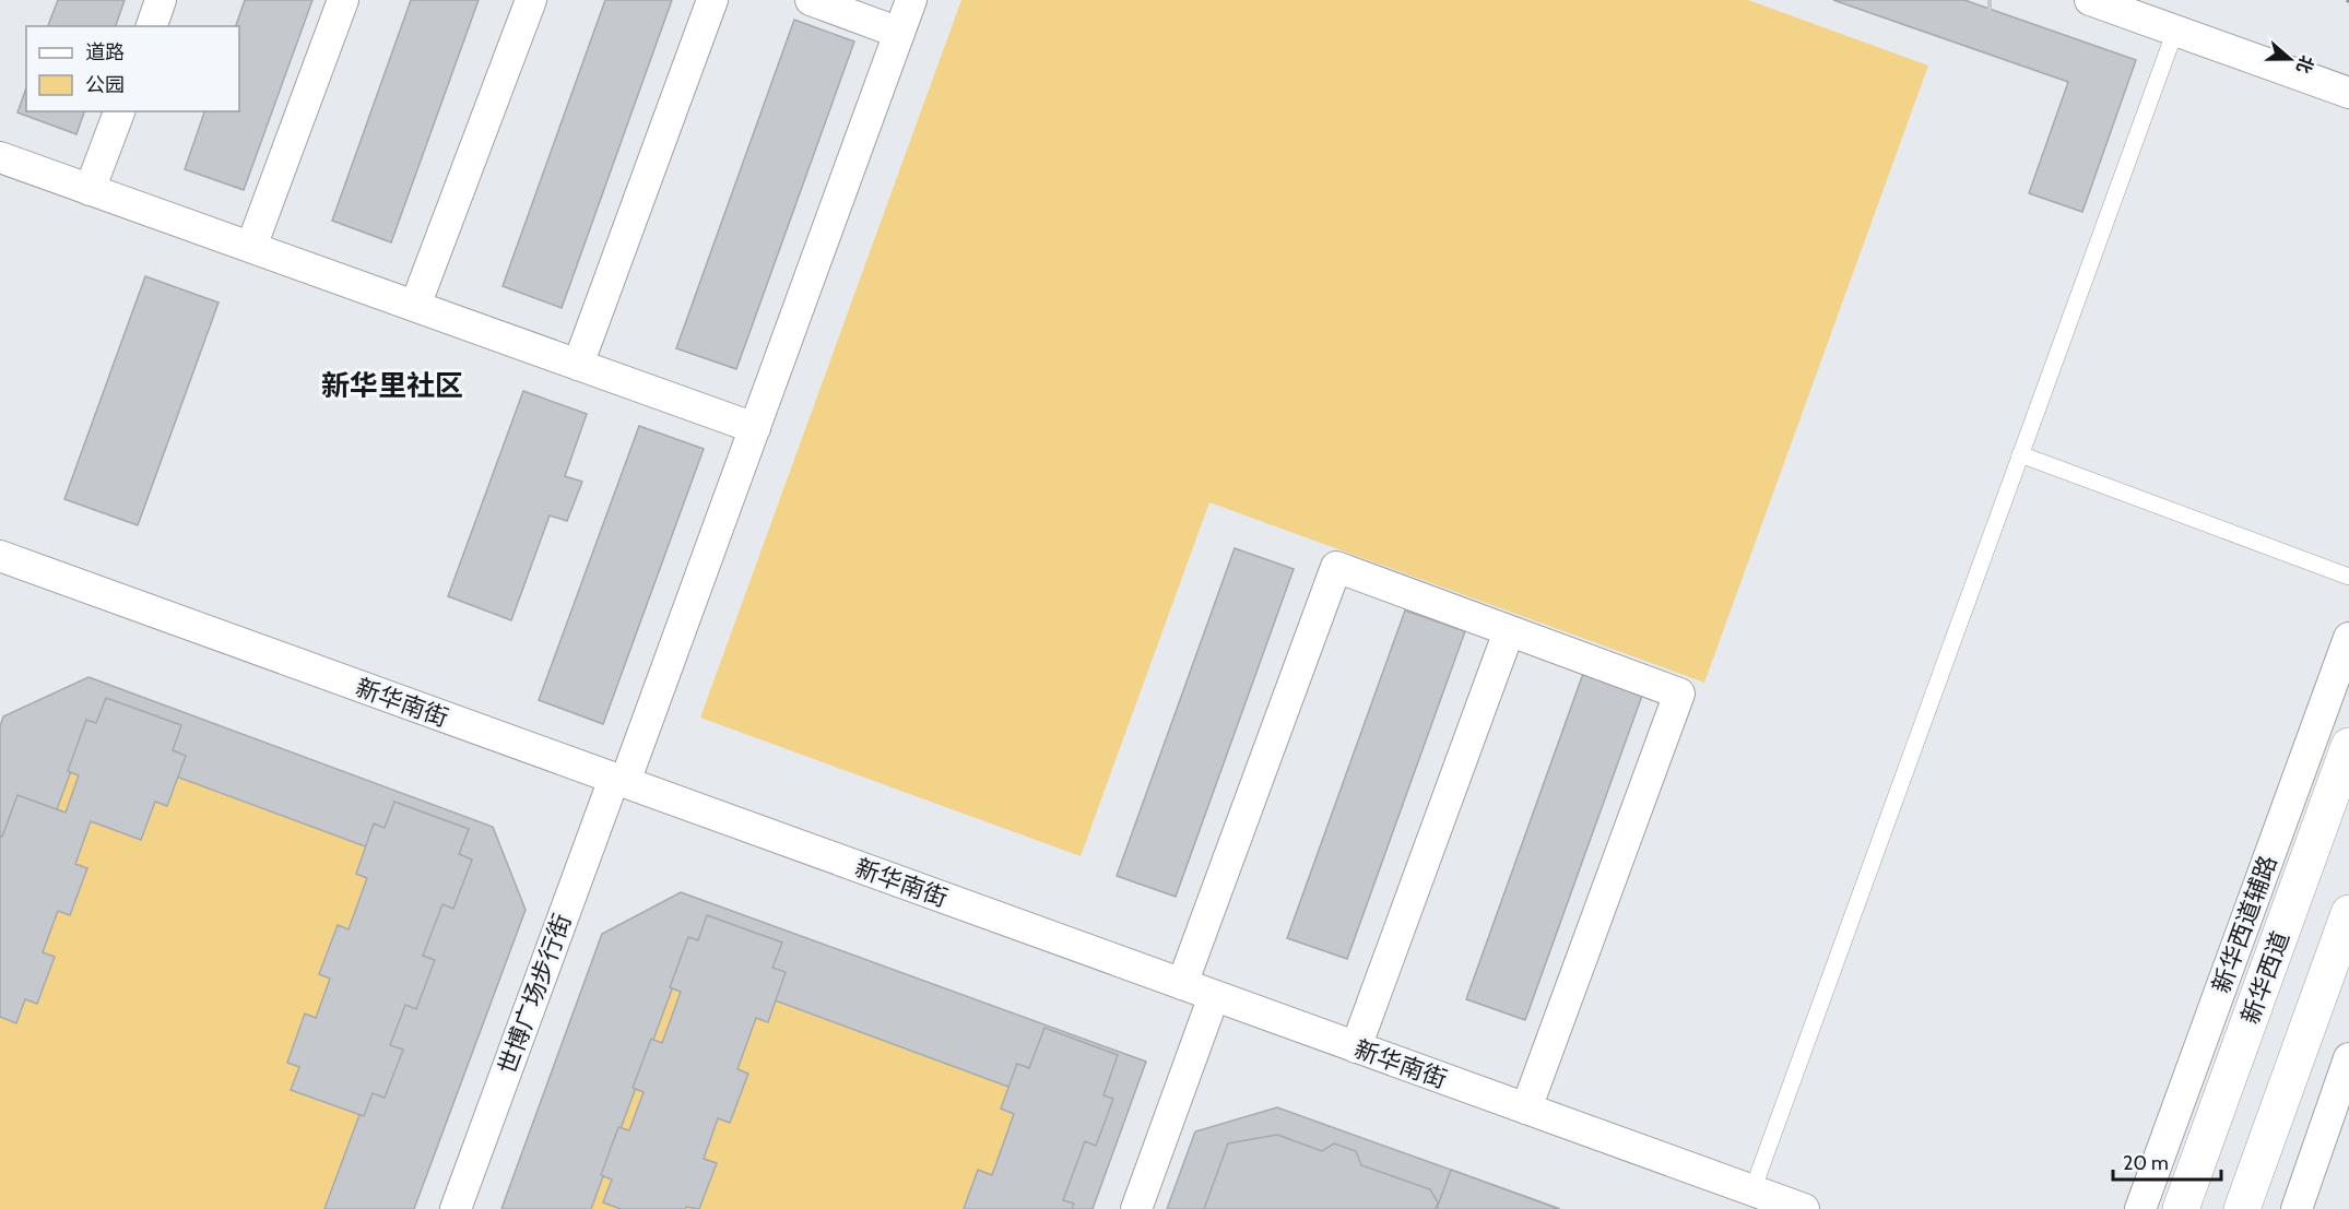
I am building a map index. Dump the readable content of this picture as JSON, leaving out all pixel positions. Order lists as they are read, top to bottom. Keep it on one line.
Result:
{"streets":{"main road":["新华西道"],"street":["新华南街","新华西道辅路","世博广场步行街"]},"crossings":[["新华南街","世博广场步行街"]],"districts":["新华里社区"],"legend":["道路","公园"],"scale_bar":"20 m","north":"right"}
